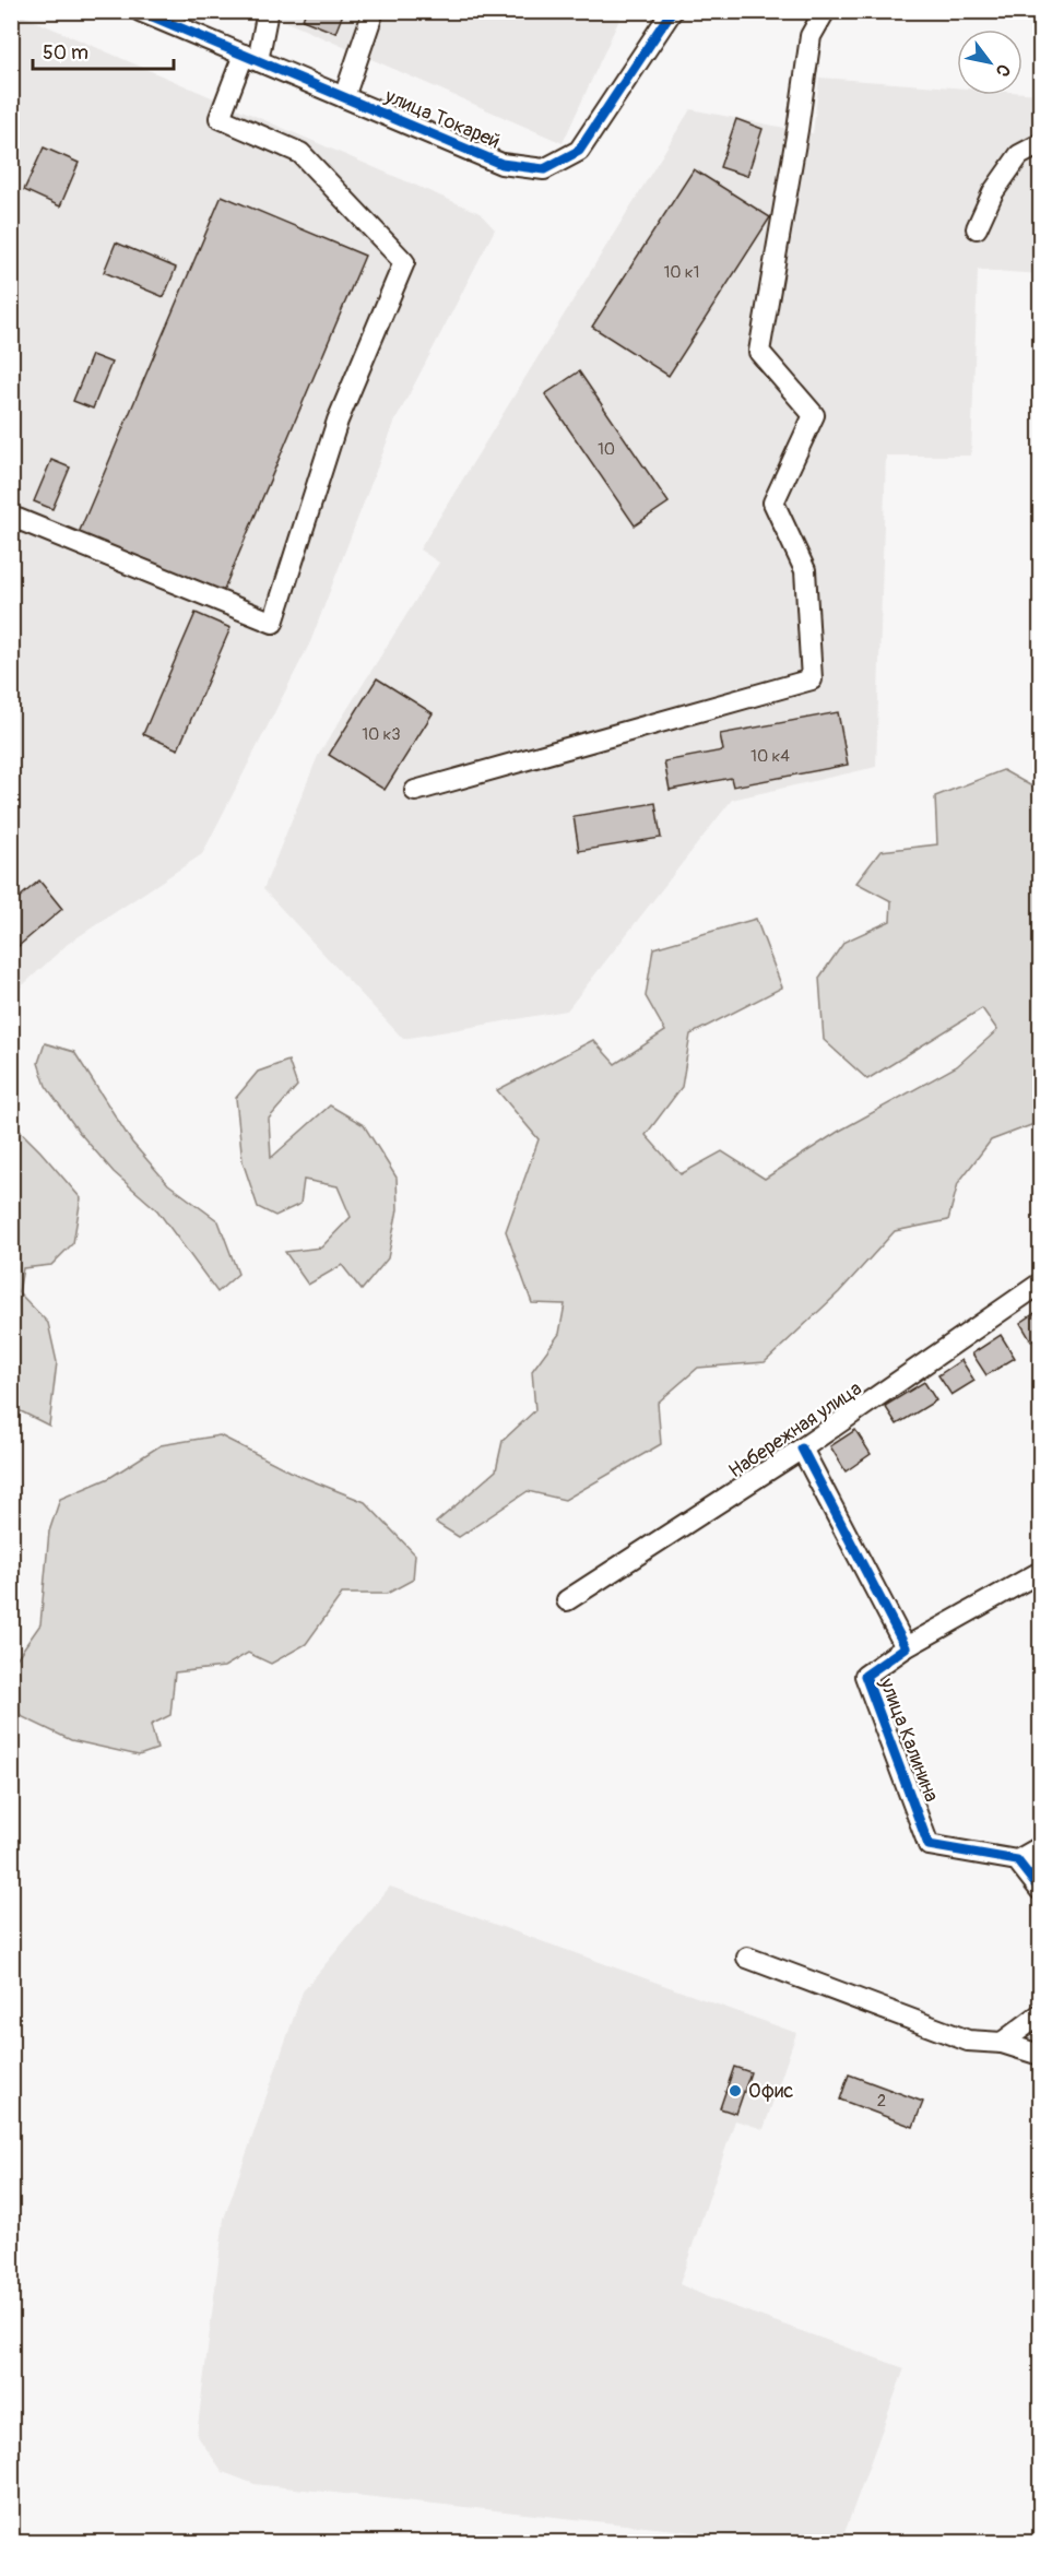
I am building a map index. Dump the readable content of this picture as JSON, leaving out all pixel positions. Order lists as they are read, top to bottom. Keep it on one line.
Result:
{"streets":{"street":["улица Токарей","Набережная улица","улица Калинина"]},"crossings":[["Набережная улица","улица Калинина"]],"places":["Офис"],"house_numbers":["10 к1","10","10 к3","10 к4","2"],"scale_bar":"50 m","north":"bottom right"}
